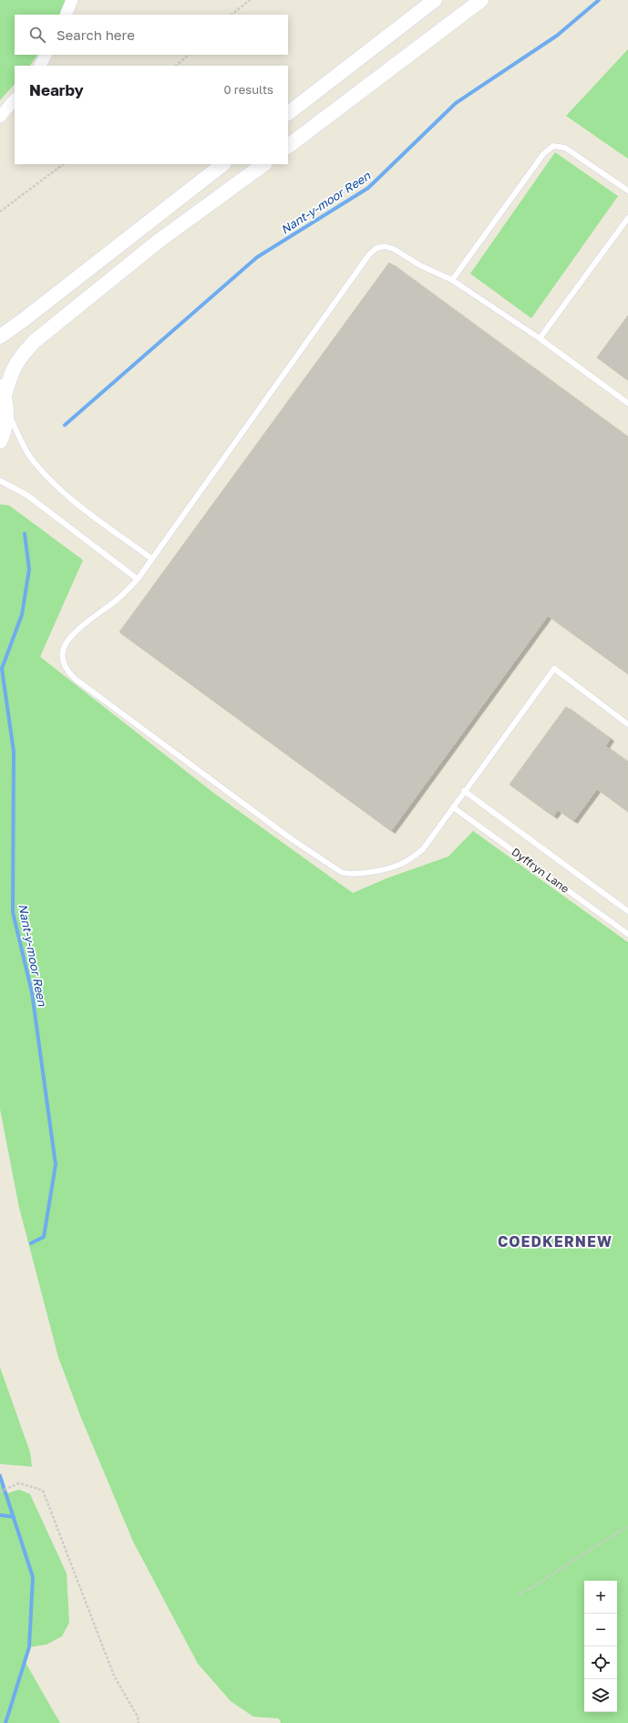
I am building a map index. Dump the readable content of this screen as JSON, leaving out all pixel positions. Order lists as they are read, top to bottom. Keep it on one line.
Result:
{"streets":{"lane":["Dyffryn Lane"]},"districts":["COEDKERNEW"],"water":["Nant-y-moor Reen"],"page":{"search":"Search here","heading":["Nearby","0 results"],"map_buttons":["+","−"]}}
